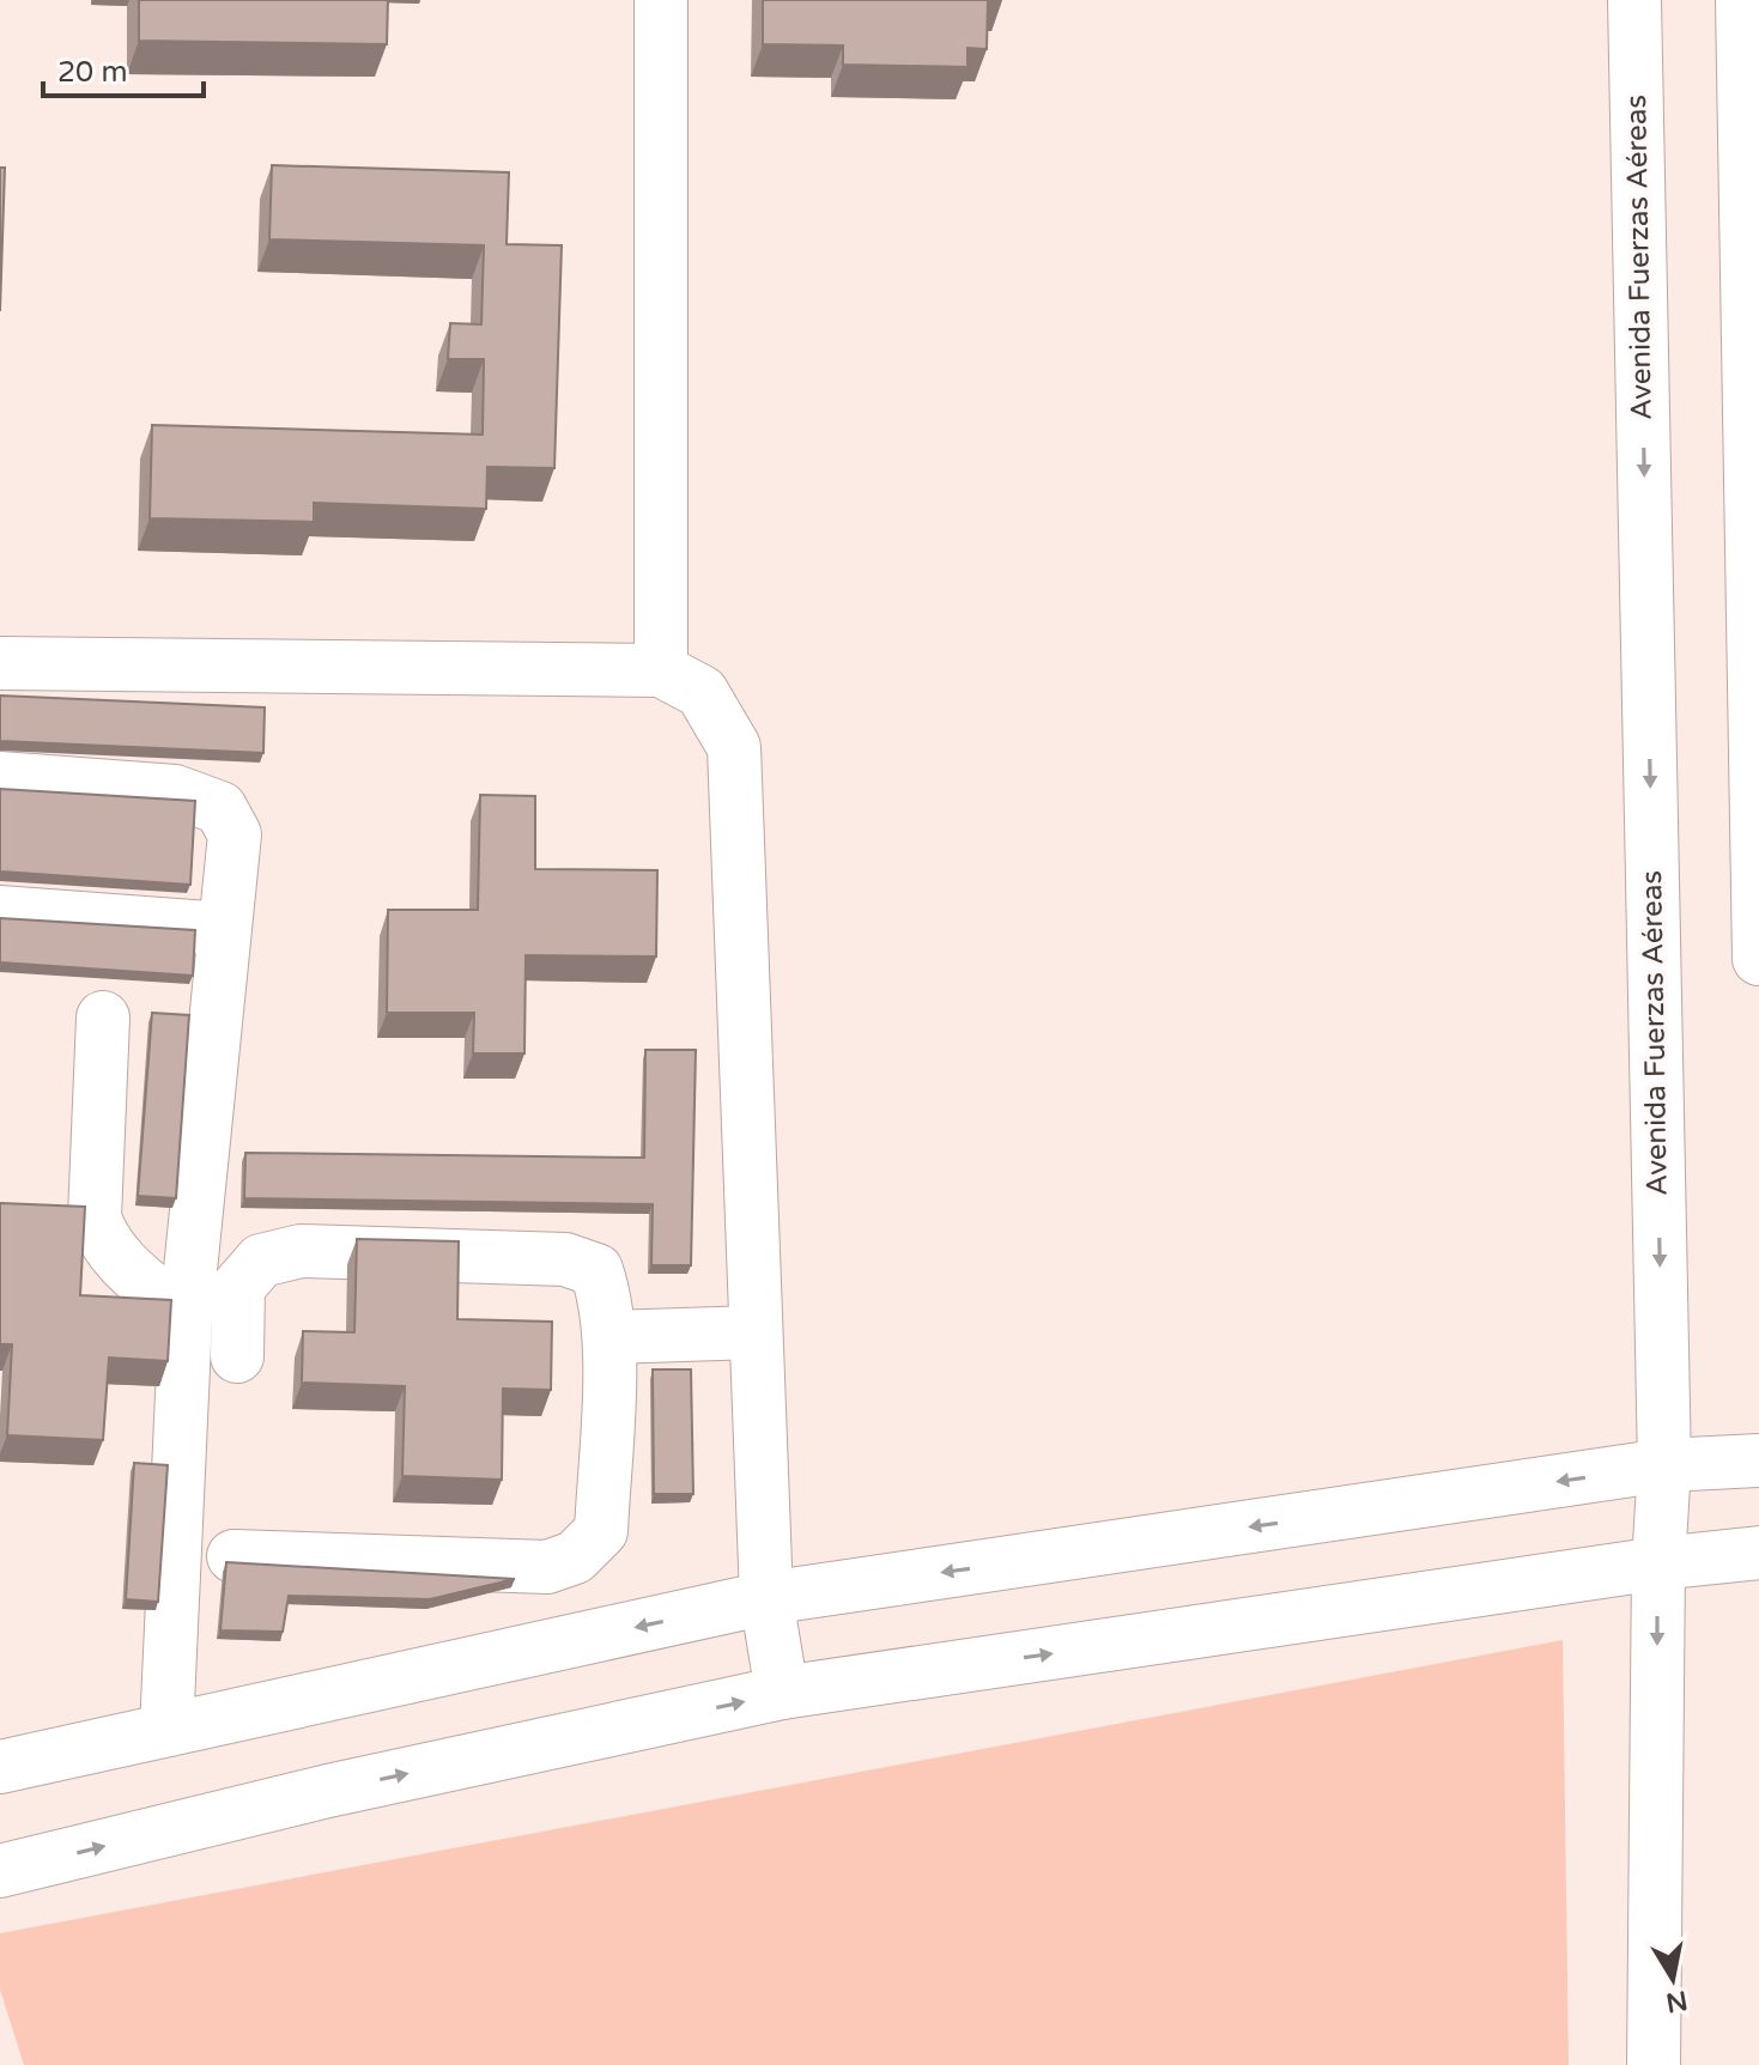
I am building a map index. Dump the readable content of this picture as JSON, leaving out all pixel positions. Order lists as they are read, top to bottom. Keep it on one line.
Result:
{"streets":{"street":["Avenida Fuerzas Aéreas"]},"scale_bar":"20 m","north":"bottom"}
